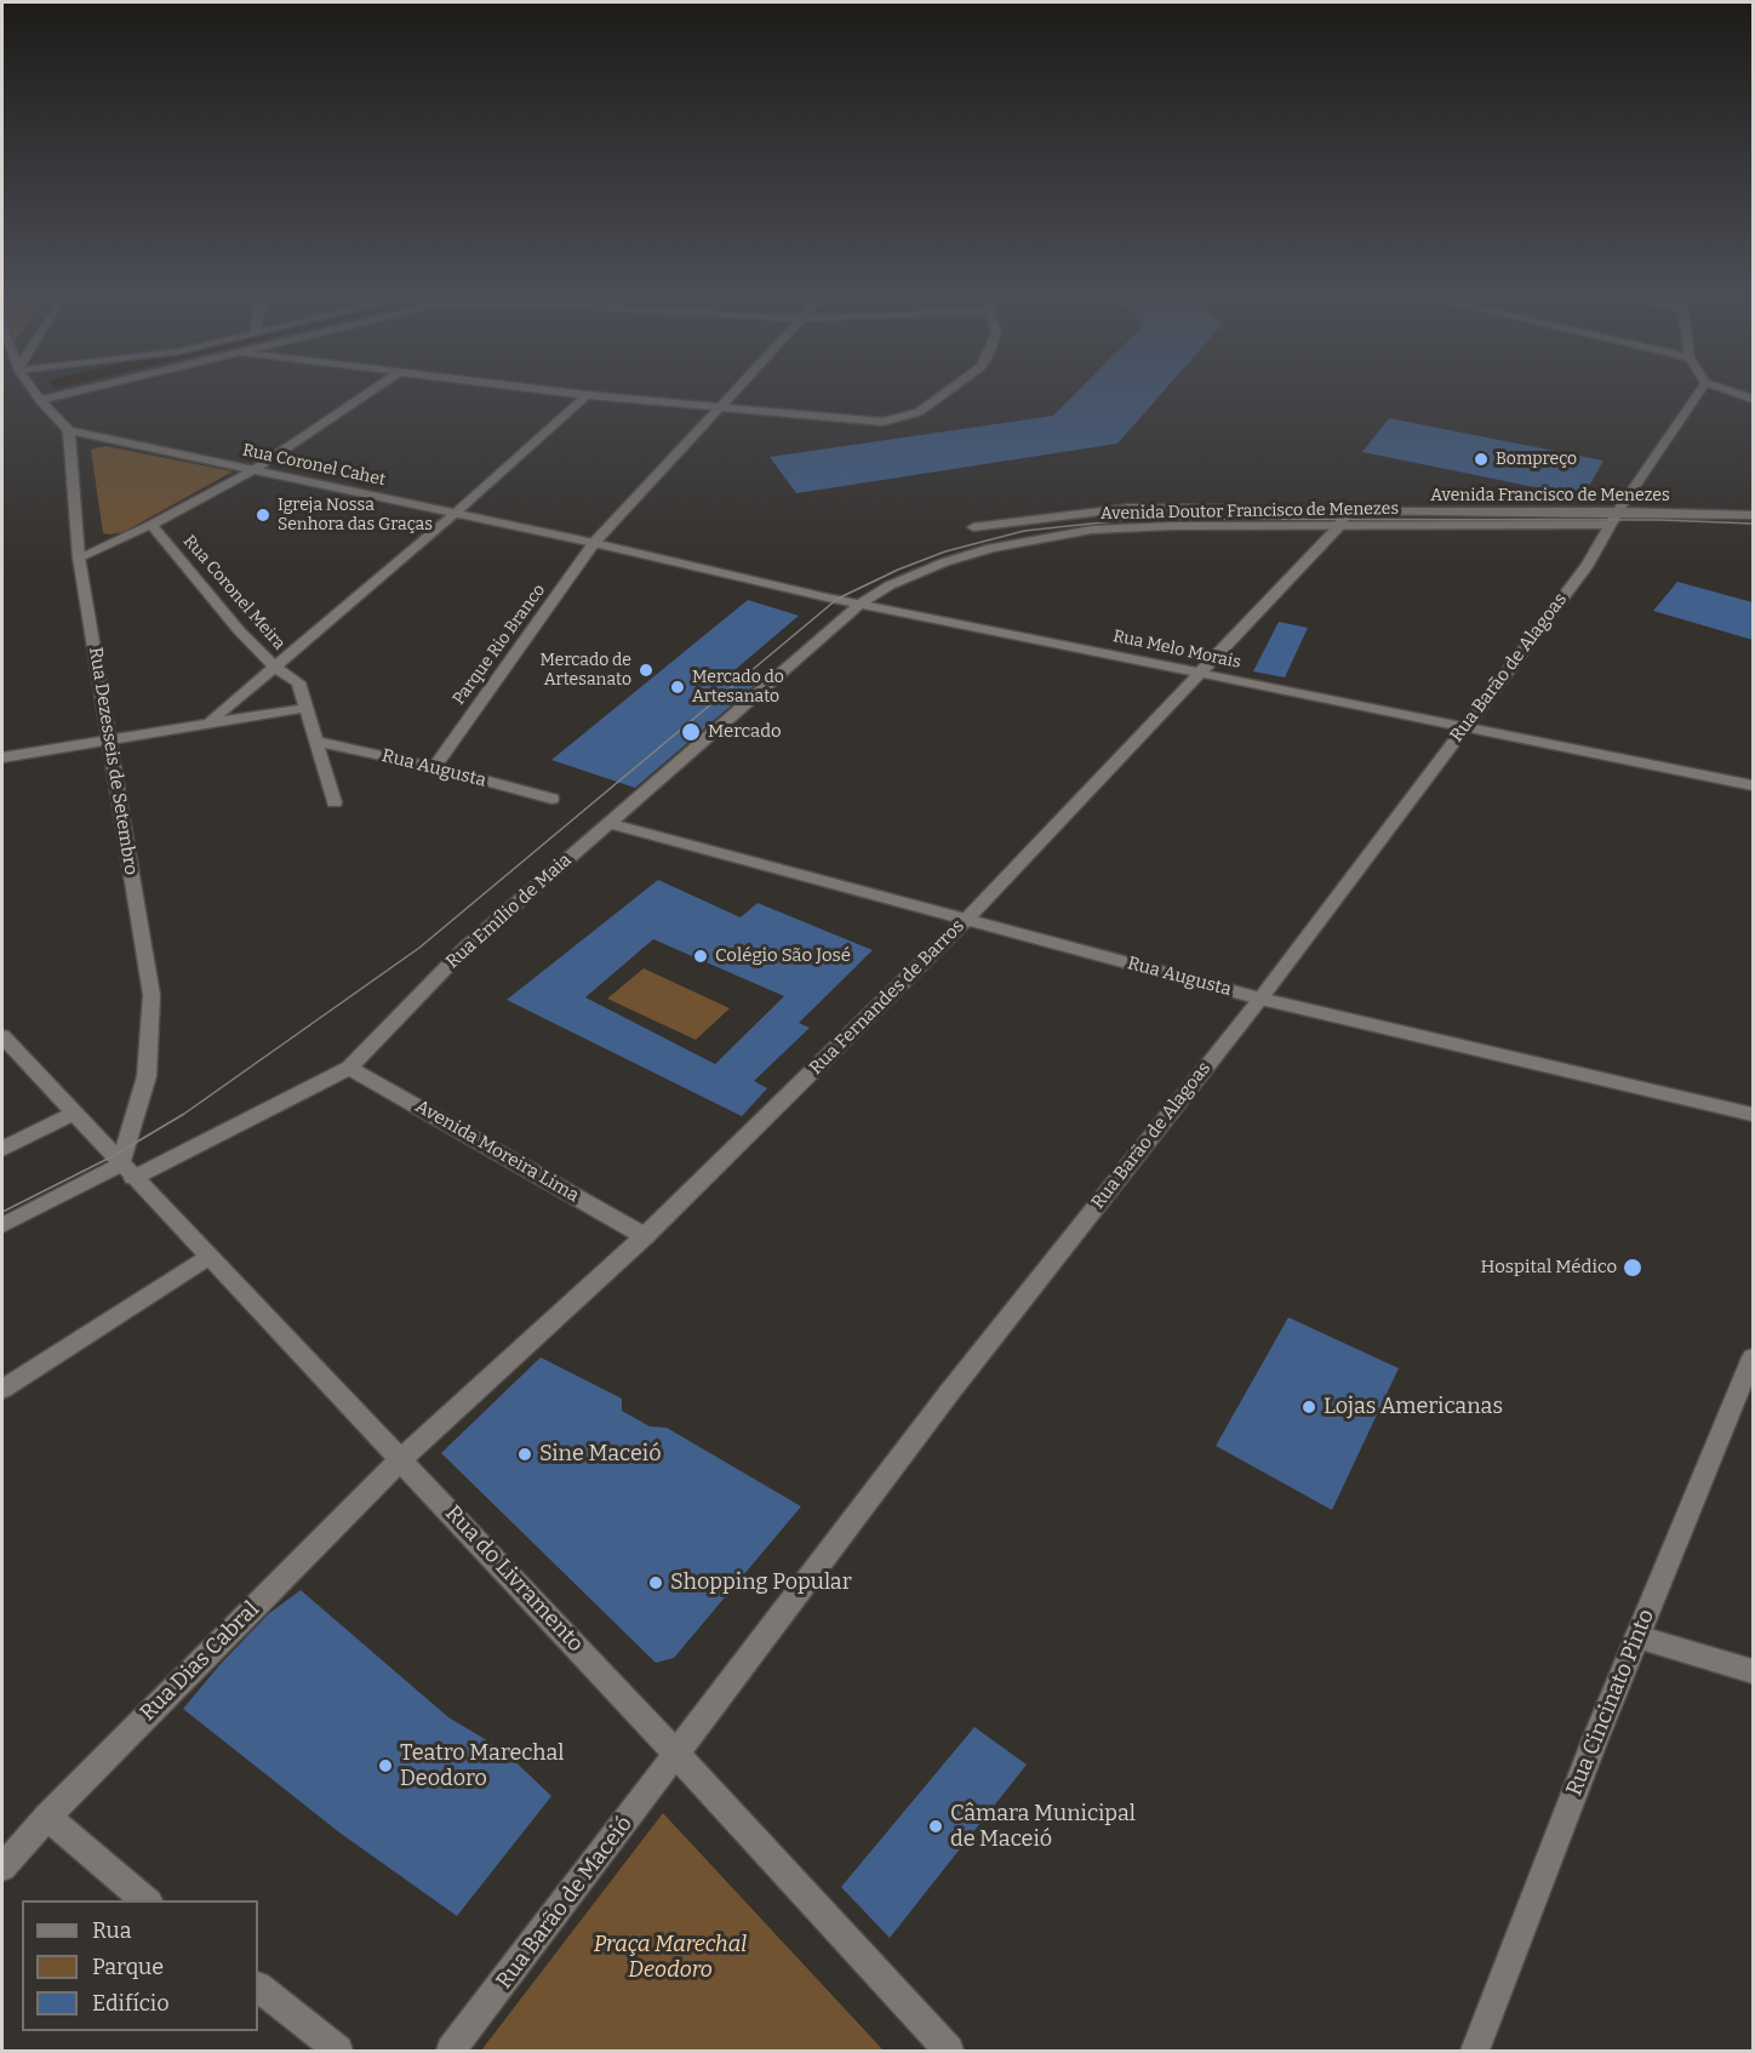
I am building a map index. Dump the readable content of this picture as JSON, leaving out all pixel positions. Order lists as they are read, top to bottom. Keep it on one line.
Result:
{"streets":{"street":["Rua Coronel Cahet","Avenida Francisco de Menezes","Avenida Doutor Francisco de Menezes","Rua Coronel Meira","Parque Rio Branco","Rua Melo Morais","Rua Barão de Alagoas","Rua Dezesseis de Setembro","Rua Augusta","Rua Emílio de Maia","Rua Fernandes de Barros","Avenida Moreira Lima","Rua do Livramento","Rua Dias Cabral","Rua Cincinato Pinto","Rua Barão de Maceió"]},"crossings":[["Rua Coronel Cahet","Parque Rio Branco"],["Rua Coronel Cahet","Rua Melo Morais"],["Rua Coronel Cahet","Rua Dezesseis de Setembro"],["Avenida Francisco de Menezes","Avenida Doutor Francisco de Menezes"],["Avenida Francisco de Menezes","Rua Barão de Alagoas"],["Avenida Francisco de Menezes","Rua Fernandes de Barros"],["Avenida Doutor Francisco de Menezes","Rua Melo Morais"],["Avenida Doutor Francisco de Menezes","Rua Barão de Alagoas"],["Avenida Doutor Francisco de Menezes","Rua Emílio de Maia"],["Avenida Doutor Francisco de Menezes","Rua Fernandes de Barros"],["Rua Coronel Meira","Rua Augusta"],["Parque Rio Branco","Rua Melo Morais"],["Parque Rio Branco","Rua Augusta"],["Rua Melo Morais","Rua Barão de Alagoas"],["Rua Melo Morais","Rua Emílio de Maia"],["Rua Melo Morais","Rua Fernandes de Barros"],["Rua Barão de Alagoas","Rua Augusta"],["Rua Barão de Alagoas","Rua do Livramento"],["Rua Barão de Alagoas","Rua Barão de Maceió"],["Rua Dezesseis de Setembro","Rua Emílio de Maia"],["Rua Dezesseis de Setembro","Rua do Livramento"],["Rua Augusta","Rua Emílio de Maia"],["Rua Augusta","Rua Fernandes de Barros"],["Rua Emílio de Maia","Avenida Moreira Lima"],["Rua Emílio de Maia","Rua do Livramento"],["Rua Fernandes de Barros","Avenida Moreira Lima"],["Rua Fernandes de Barros","Rua do Livramento"],["Rua Fernandes de Barros","Rua Dias Cabral"],["Rua do Livramento","Rua Dias Cabral"],["Rua do Livramento","Rua Barão de Maceió"]],"parks":["Praça Marechal Deodoro"],"places":["Bompreço","Igreja Nossa Senhora das Graças","Mercado de Artesanato","Mercado do Artesanato","Mercado","Colégio São José","Hospital Médico","Lojas Americanas","Sine Maceió","Shopping Popular","Teatro Marechal Deodoro","Câmara Municipal de Maceió"],"legend":["Rua","Parque","Edifício"]}
